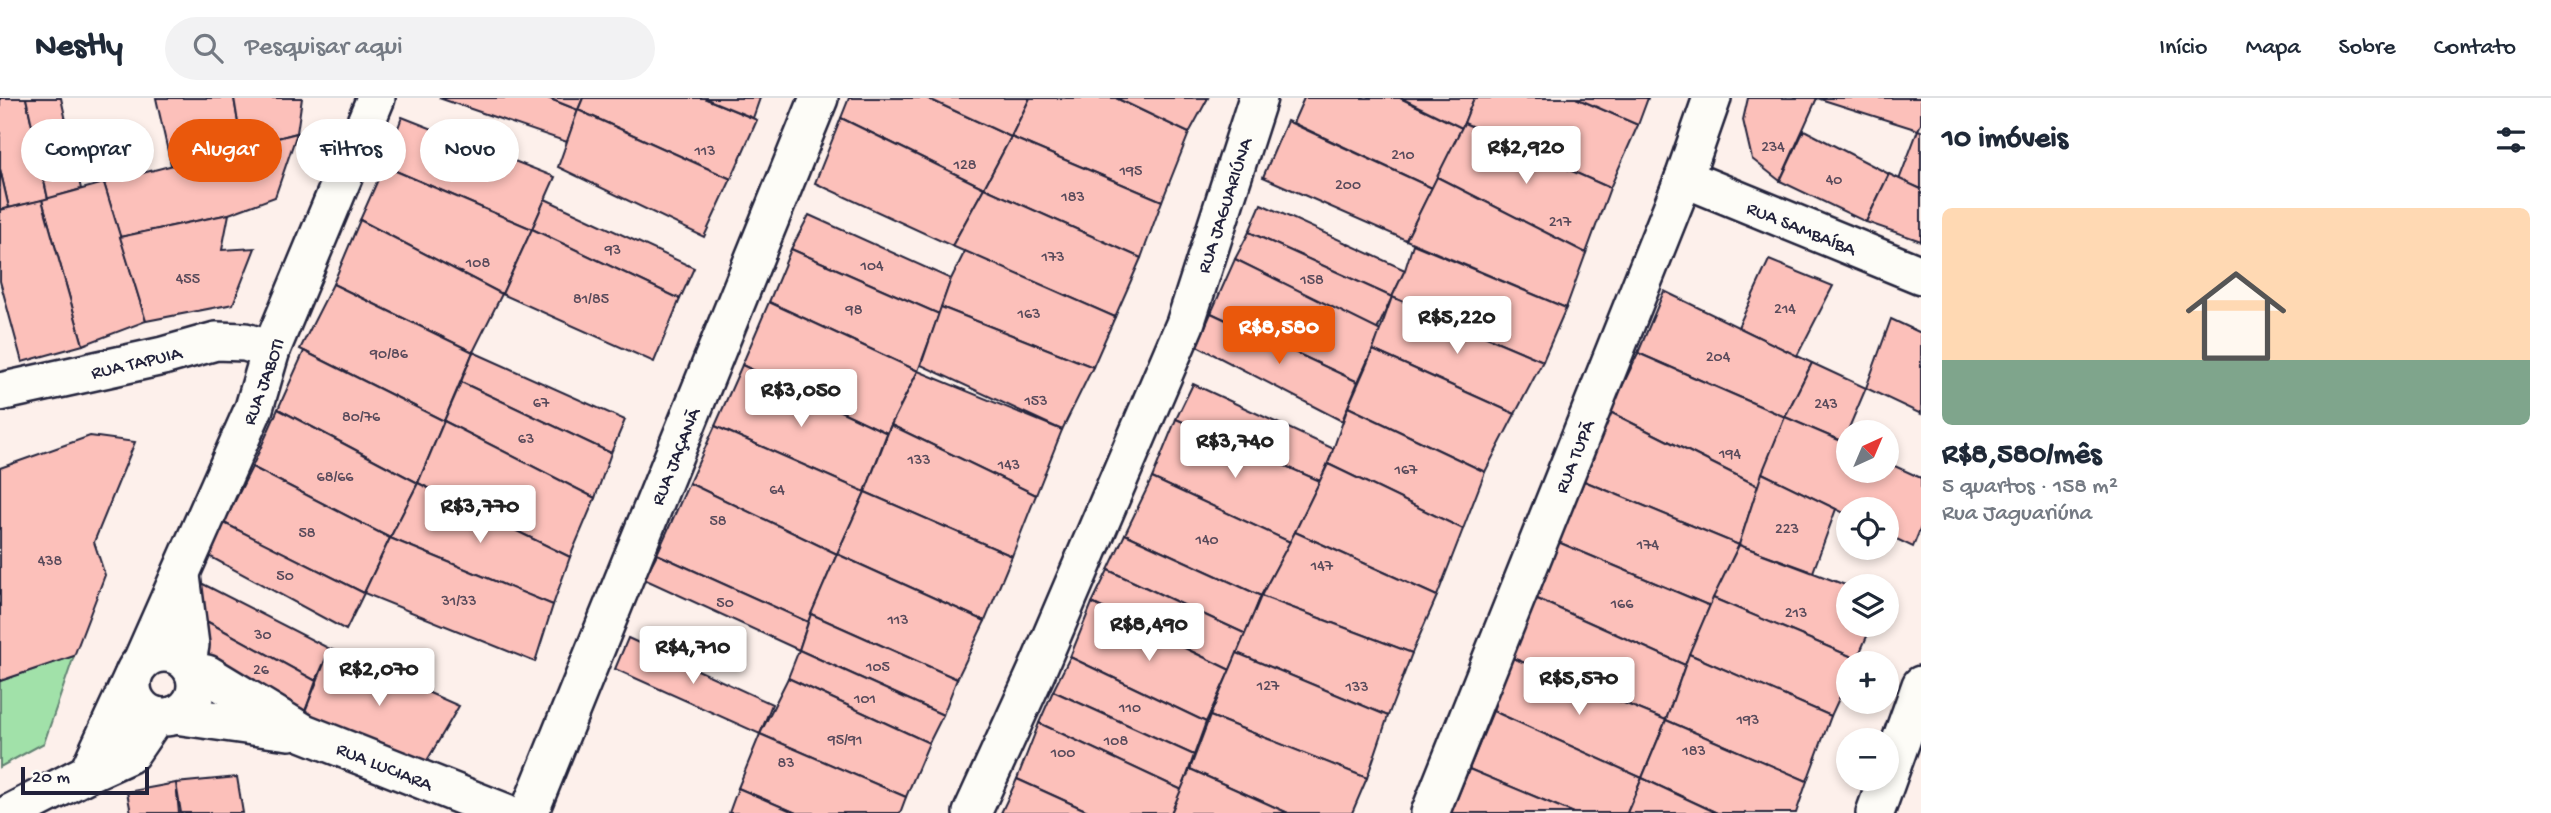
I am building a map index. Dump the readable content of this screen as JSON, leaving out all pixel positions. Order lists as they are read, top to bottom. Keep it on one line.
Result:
{"streets":{"street":["RUA JAGUARIÚNA","RUA SAMBAÍBA","RUA TAPUIA","RUA JABOTI","RUA JAÇANÃ","RUA TUPÃ","RUA LUCIARA"]},"crossings":[["RUA SAMBAÍBA","RUA TUPÃ"],["RUA TAPUIA","RUA JABOTI"],["RUA JABOTI","RUA LUCIARA"]],"house_numbers":["234","113","210","128","195","40","200","183","217","93","173","108","104","455","158","81/85","214","98","163","90/86","204","153","67","243","80/76","63","194","133","143","167","68/66","64","58","223","58","140","174","438","147","50","31/33","50","166","213","113","30","105","26","127","133","101","110","193","95/91","108","183","100","83"],"scale_bar":"20 m","north":"top right","page":{"header":"Nestly","search":"Pesquisar aqui","nav":["Início","Mapa","Sobre","Contato"],"heading":"10 imóveis","chip":["Comprar","Alugar","Filtros","Novo"],"price":["R$2,920","R$5,220","R$8,580","R$3,050","R$3,740","R$3,770","R$8,490","R$4,710","R$2,070","R$5,570"],"list":[{"name":"R$8,580/mês","note":"5 quartos · 158 m² · Rua Jaguariúna"}],"map_buttons":["+","−"],"scale":"20 m"}}
